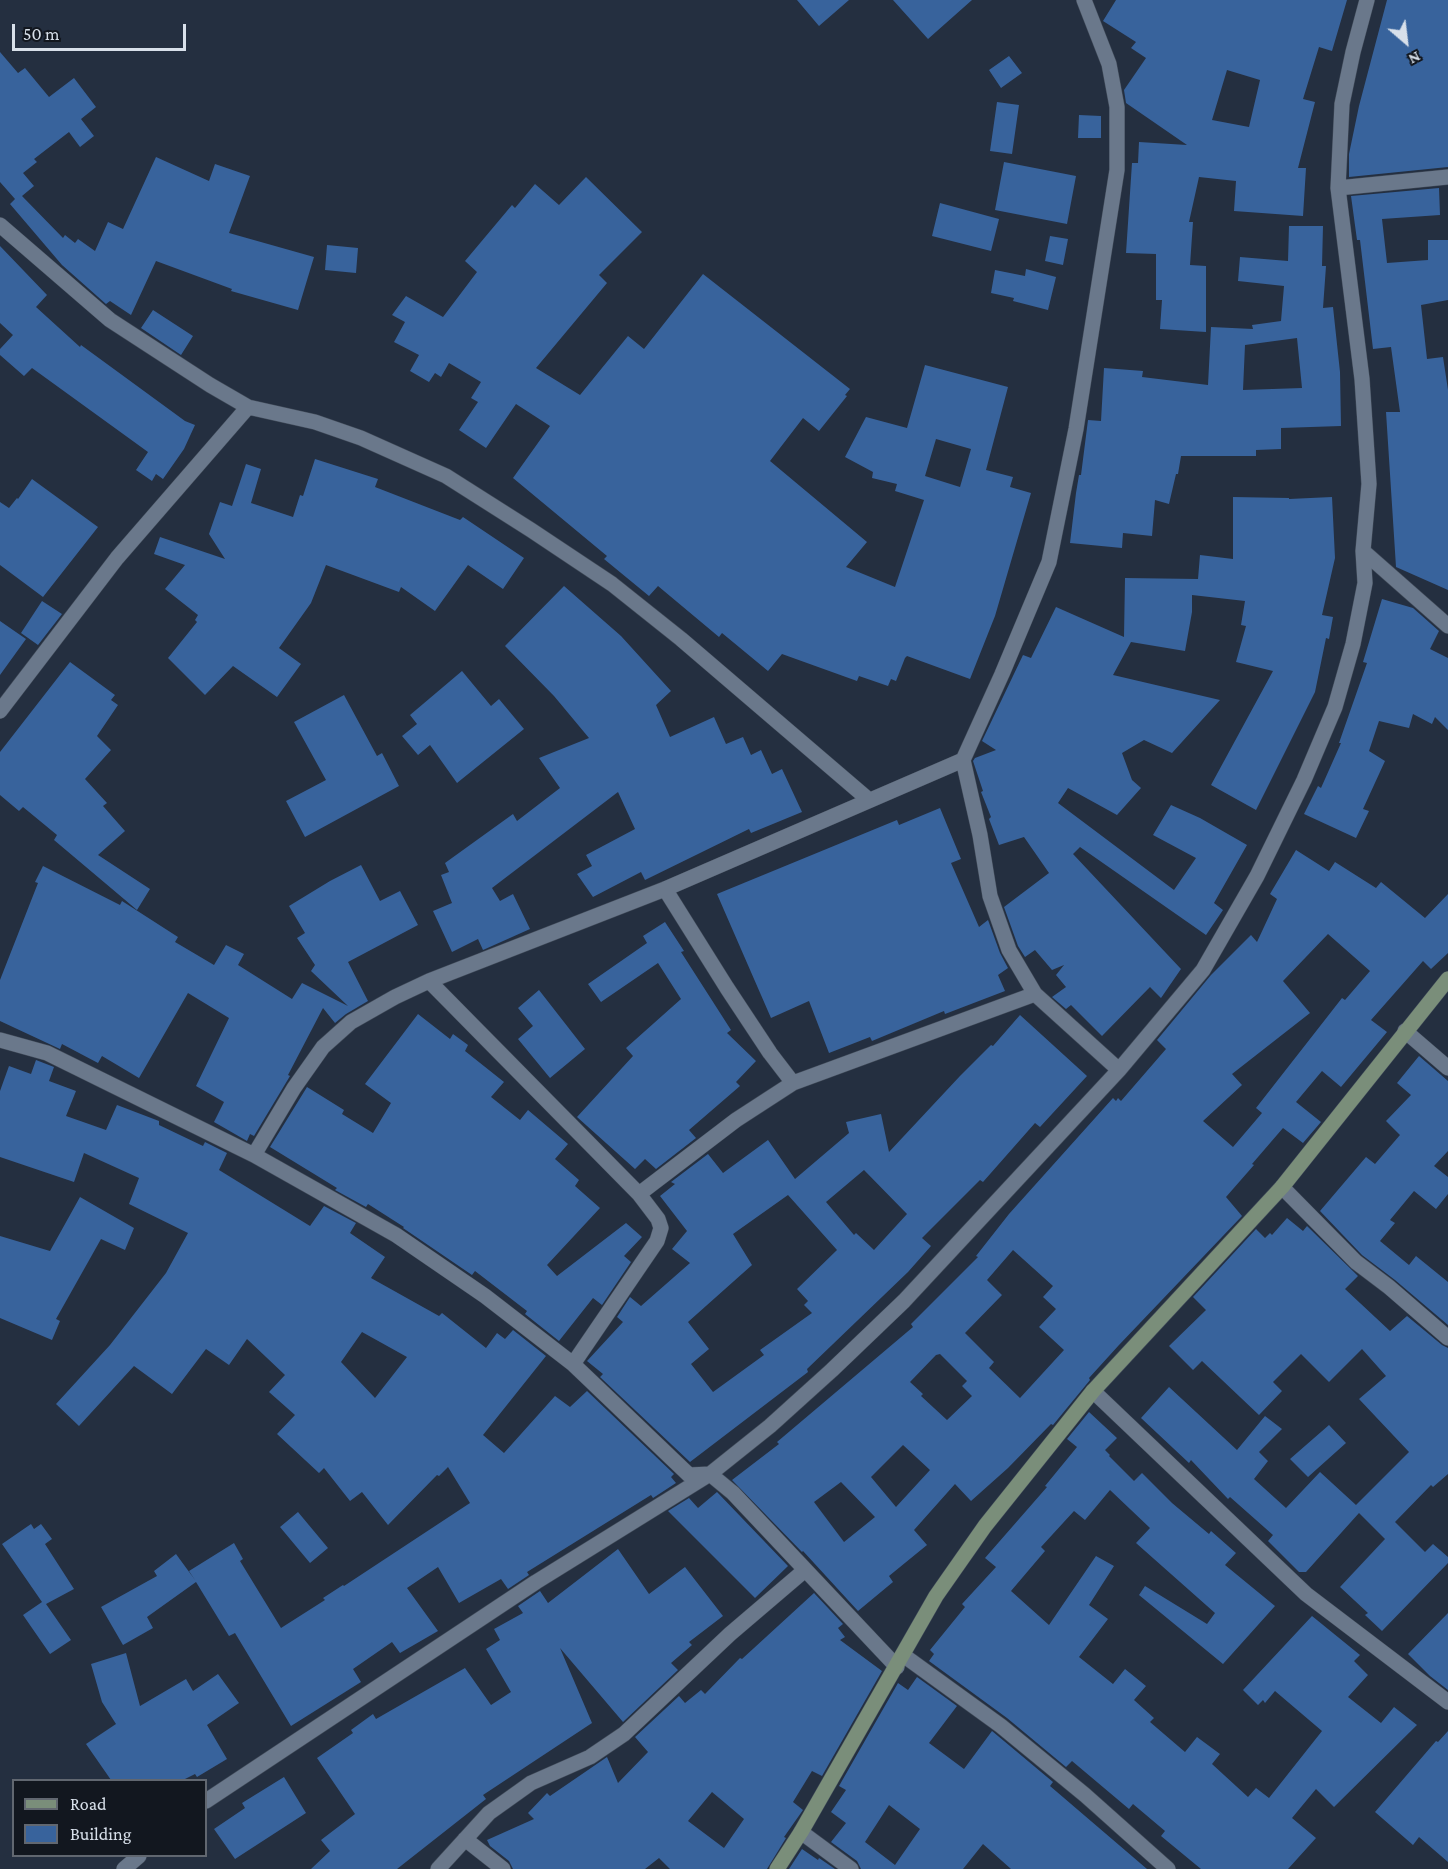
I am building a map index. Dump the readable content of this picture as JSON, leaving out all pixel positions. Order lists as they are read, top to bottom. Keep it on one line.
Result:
{"legend":["Road","Building"],"scale_bar":"50 m","north":"bottom right"}
